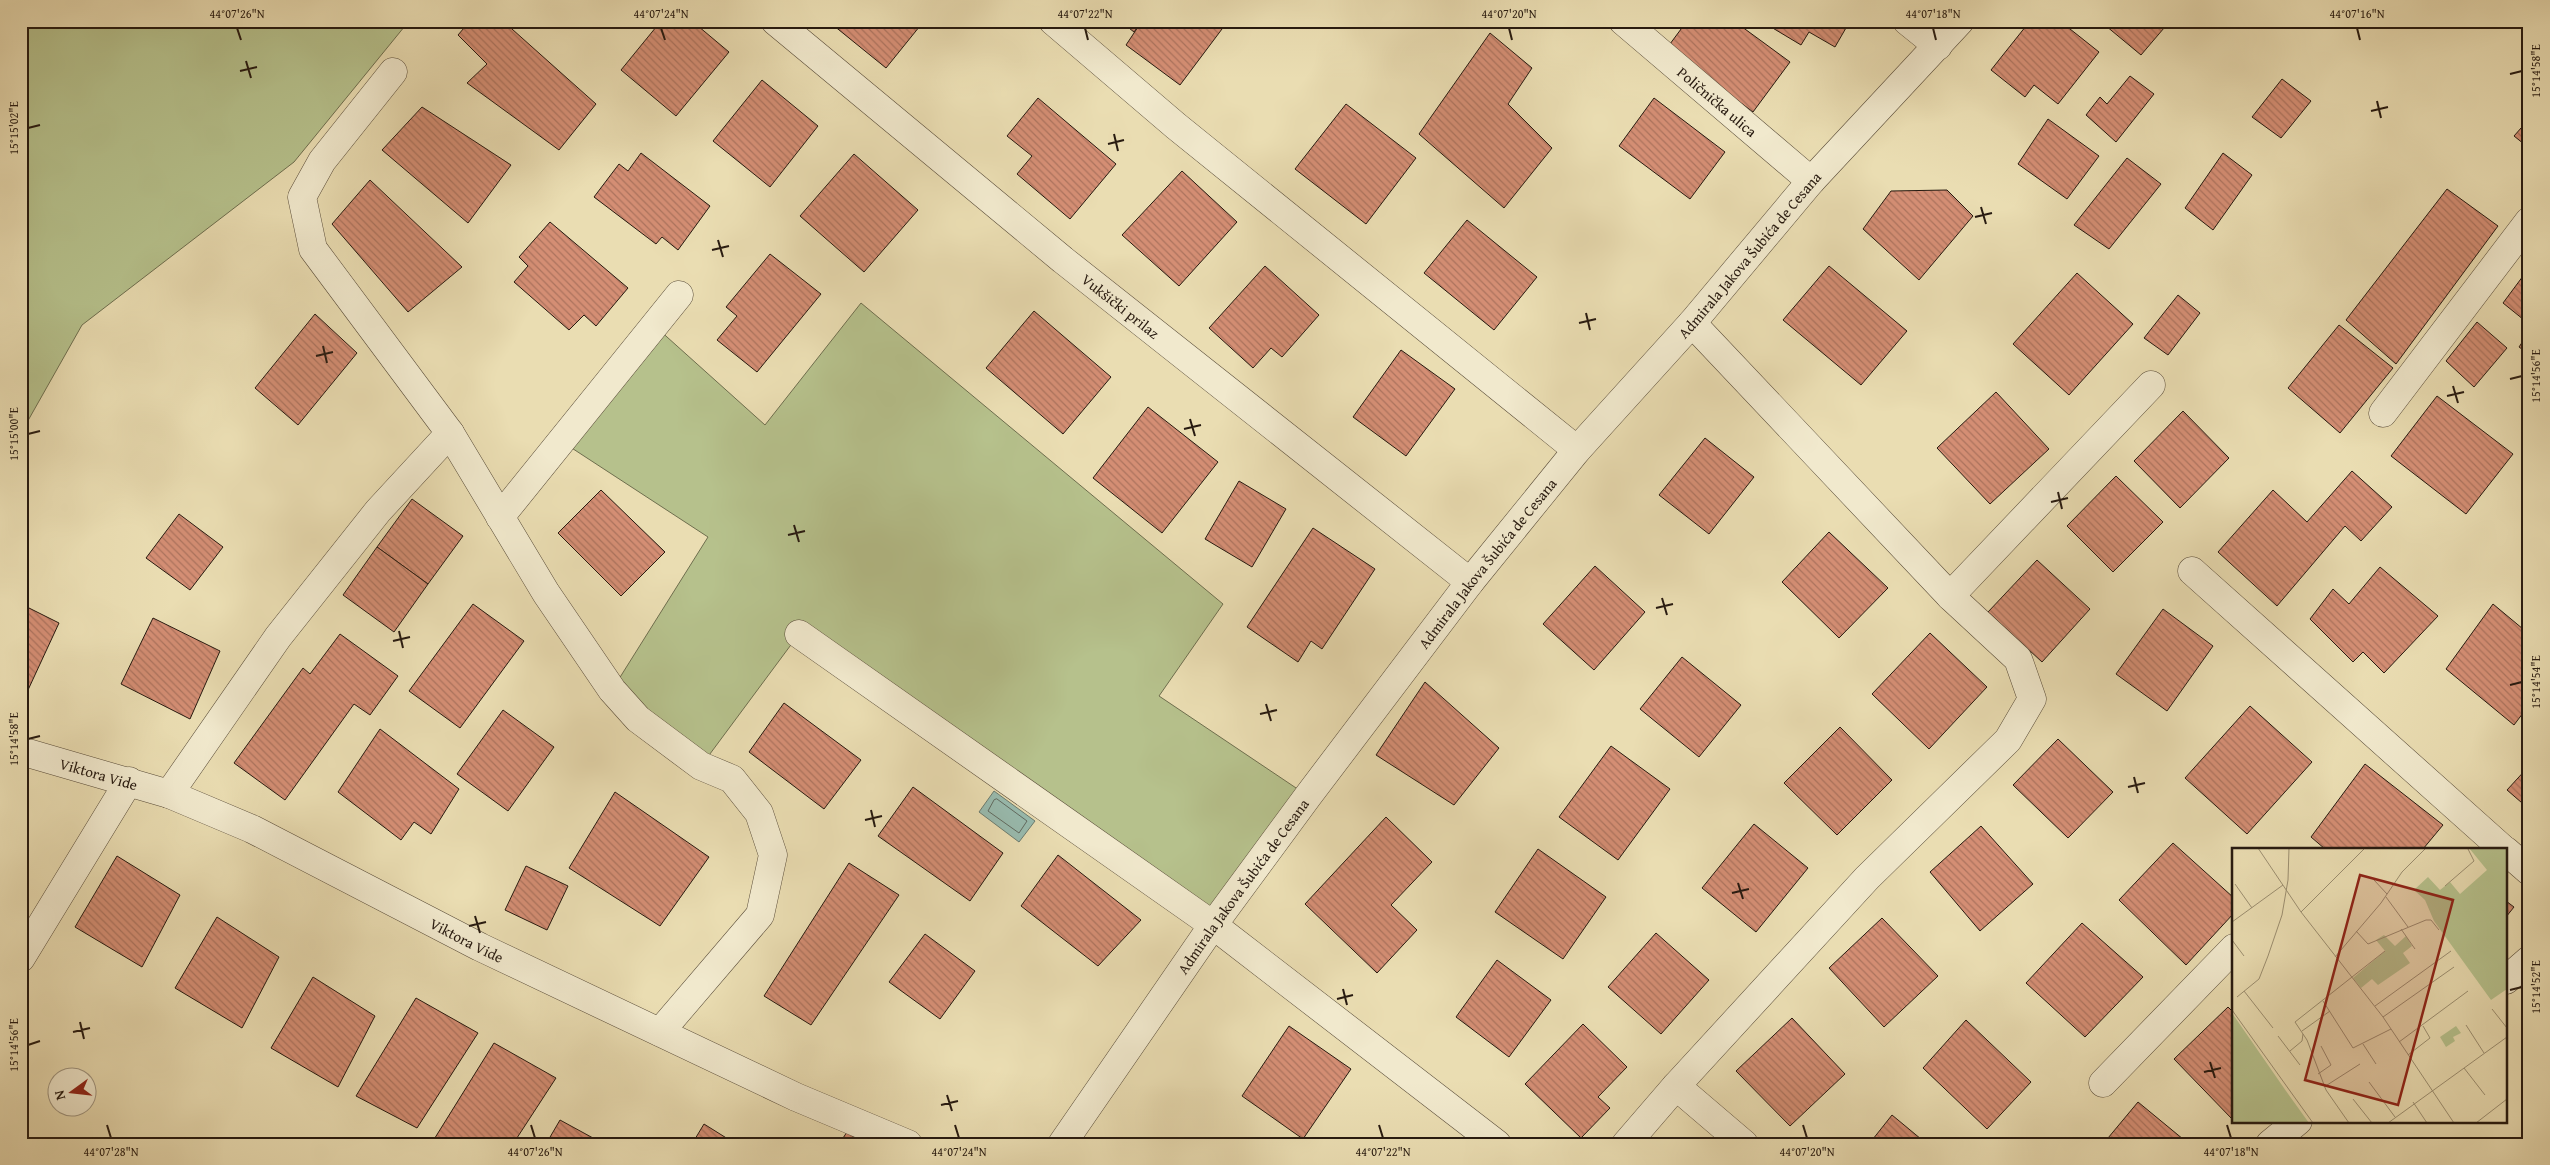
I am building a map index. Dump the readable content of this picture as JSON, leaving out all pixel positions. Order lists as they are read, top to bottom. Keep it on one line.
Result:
{"streets":{"street":["Poličnička ulica","Admirala Jakova Šubića de Cesana","Vukšički prilaz","Viktora Vide"]},"crossings":[["Poličnička ulica","Admirala Jakova Šubića de Cesana"],["Admirala Jakova Šubića de Cesana","Vukšički prilaz"]],"north":"left","coordinates":["44°07'26\"N","44°07'24\"N","44°07'22\"N","44°07'20\"N","44°07'18\"N","44°07'16\"N","15°14'58\"E","15°15'02\"E","15°14'56\"E","15°15'00\"E","15°14'54\"E","15°14'52\"E","44°07'28\"N"]}
